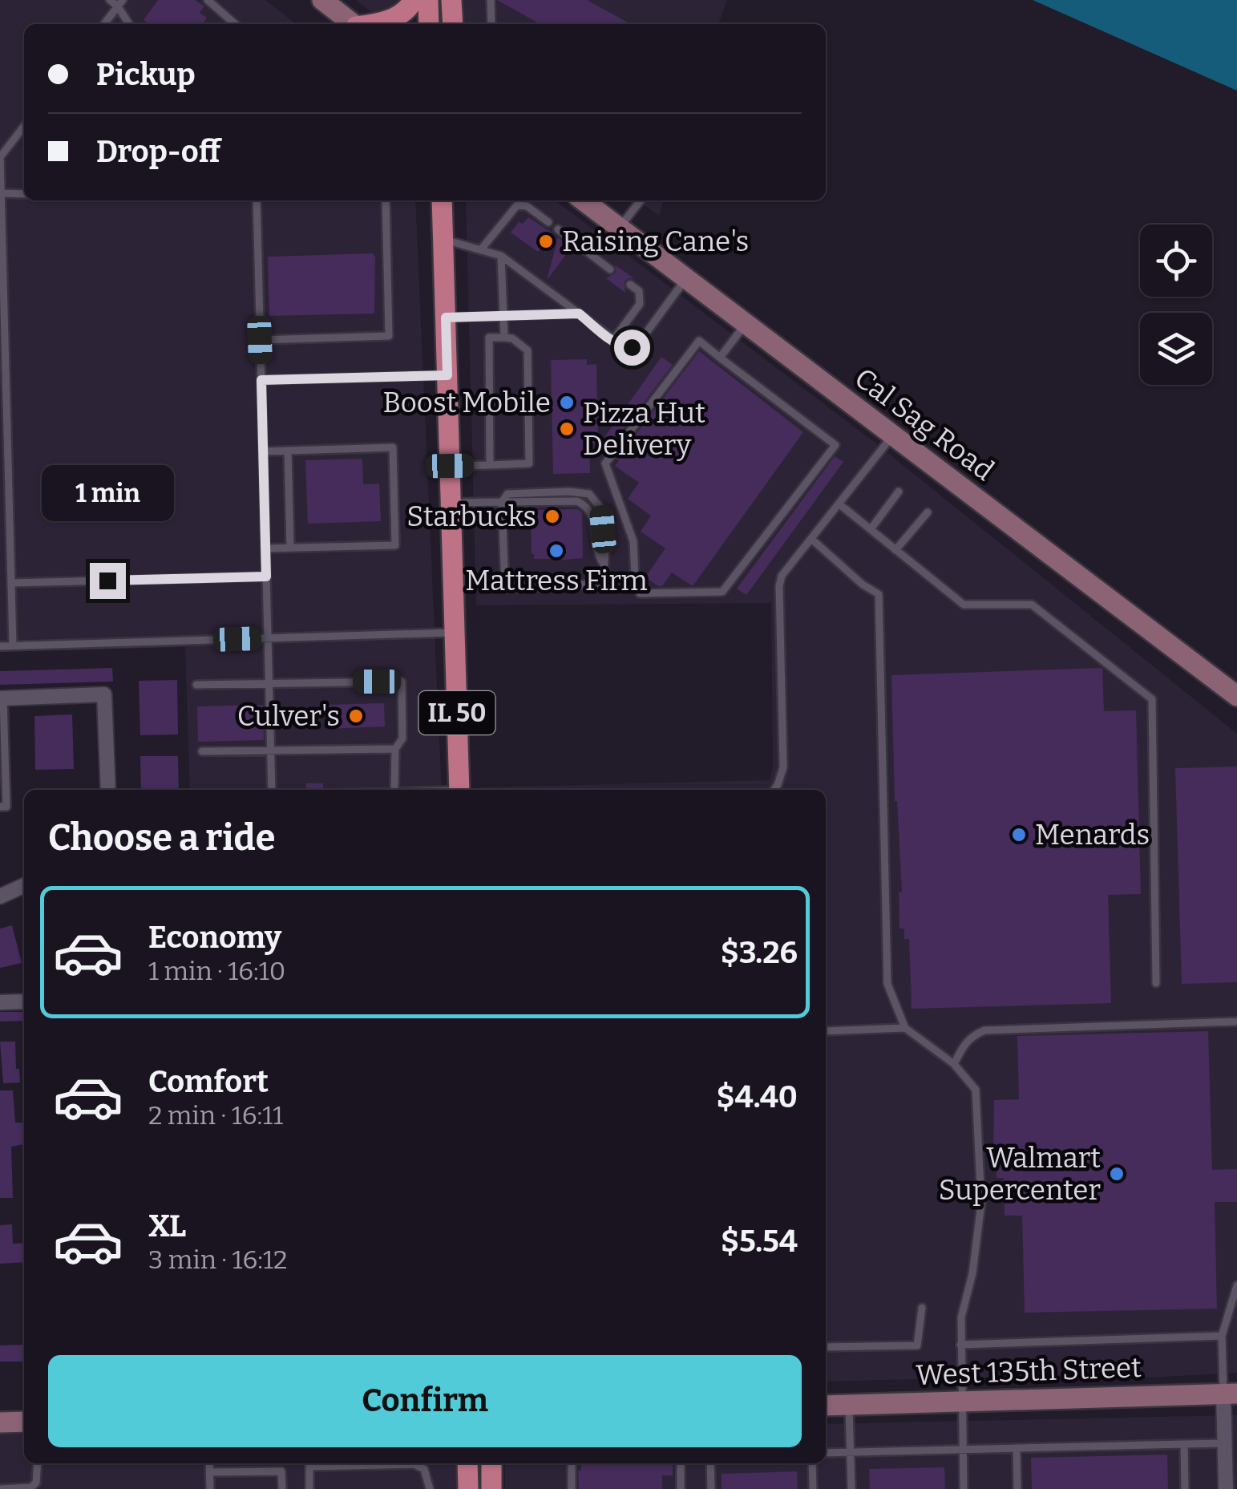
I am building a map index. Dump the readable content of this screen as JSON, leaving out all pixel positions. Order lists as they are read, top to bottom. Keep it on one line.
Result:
{"streets":{"main road":["IL 50"],"street":["Cal Sag Road","West 135th Street"]},"places":["Raising Cane's","Boost Mobile","Pizza Hut Delivery","Starbucks","Mattress Firm","Culver's","Menards","Walmart Supercenter"],"page":{"banner":["Pickup","Drop-off"],"bubble":"1 min","heading":"Choose a ride","list":[{"name":"Economy","note":"1 min · 16:10","value":"$3.26"},{"name":"Comfort","note":"2 min · 16:11","value":"$4.40"},{"name":"XL","note":"3 min · 16:12","value":"$5.54"}],"buttons":"Confirm"}}
